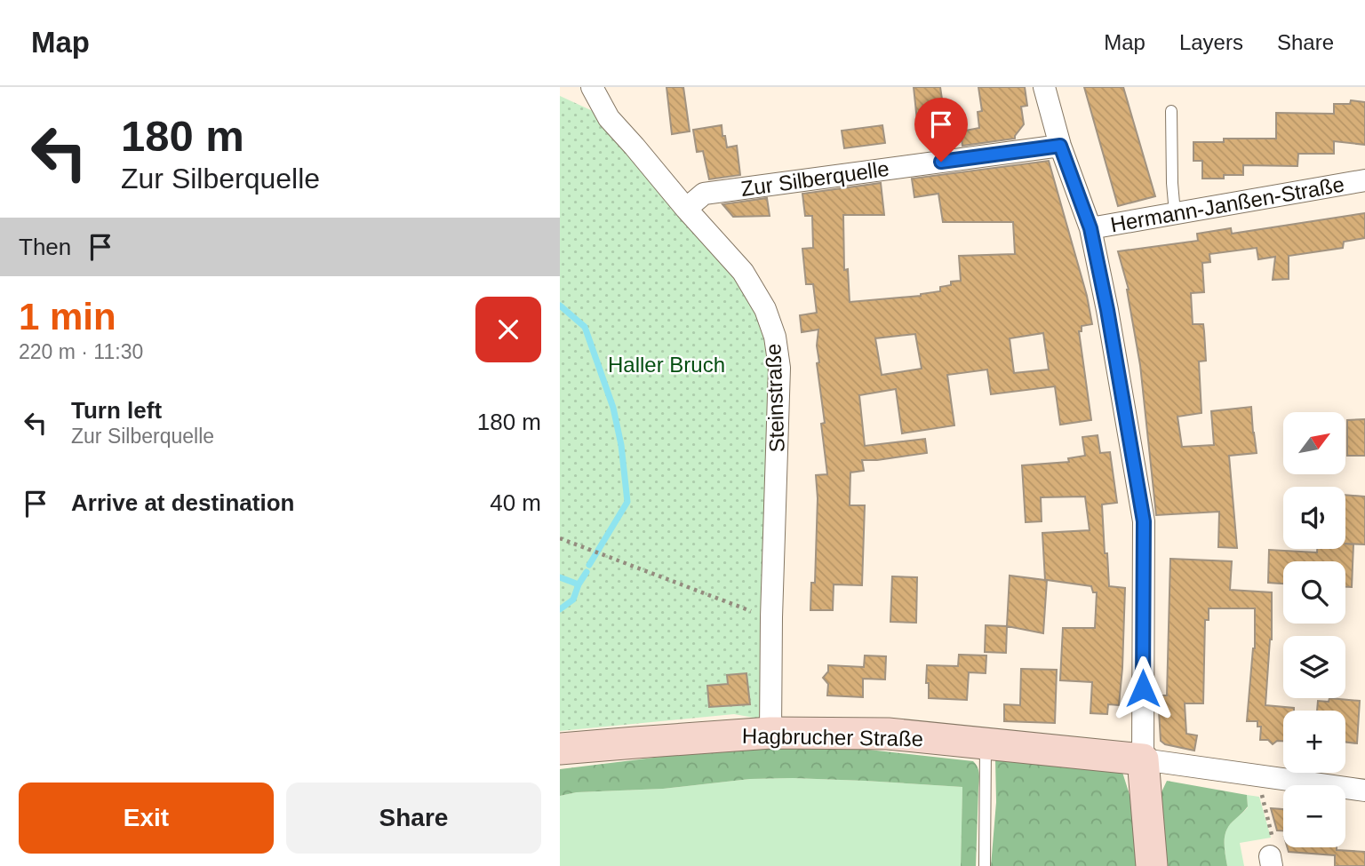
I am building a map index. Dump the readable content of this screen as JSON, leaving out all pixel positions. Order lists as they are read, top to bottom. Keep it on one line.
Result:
{"streets":{"main road":["Hagbrucher Straße"],"street":["Zur Silberquelle","Hermann-Janßen-Straße","Steinstraße"]},"crossings":[["Zur Silberquelle","Steinstraße"],["Steinstraße","Hagbrucher Straße"]],"parks":["Haller Bruch"],"north":"top right","page":{"header":"Map","nav":["Map","Layers","Share"],"turn":["180 m","Zur Silberquelle"],"then":"Then","heading":["1 min","220 m · 11:30"],"list":[{"name":"Turn left","note":"Zur Silberquelle","value":"180 m"},{"name":"Arrive at destination","value":"40 m"}],"map_buttons":["+","−"],"buttons":["Exit","Share"]}}
